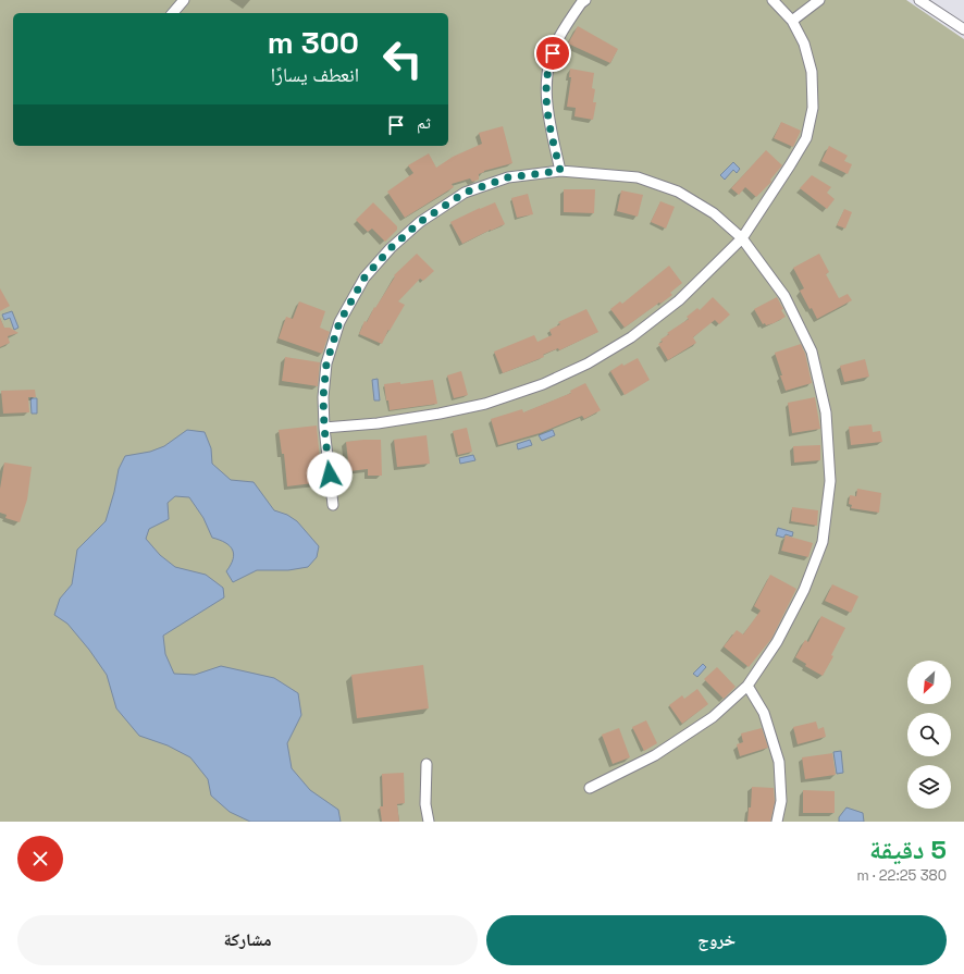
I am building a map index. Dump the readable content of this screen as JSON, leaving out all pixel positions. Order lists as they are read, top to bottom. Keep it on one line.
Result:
{"north":"bottom left","page":{"turn":["300 m","انعطف يسارًا"],"then":"ثم","heading":["5 دقيقة","380 m · 22:25"],"buttons":["خروج","مشاركة"]}}
